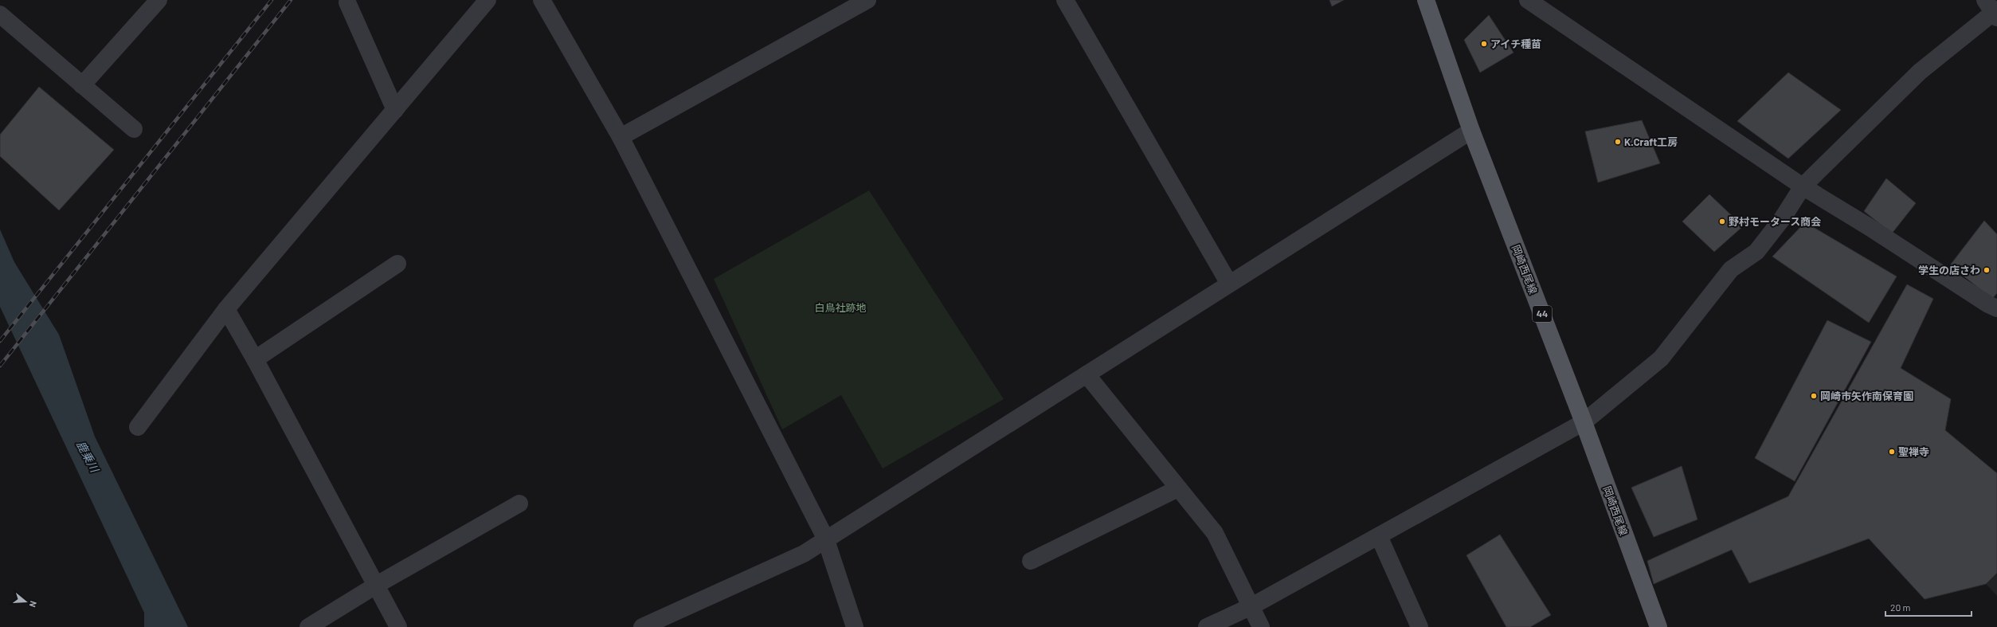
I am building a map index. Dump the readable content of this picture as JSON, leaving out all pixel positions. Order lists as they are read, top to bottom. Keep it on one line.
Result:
{"streets":{"main road":["岡崎西尾線","44"]},"water":["鹿乗川"],"parks":["白鳥社跡地"],"places":["アイチ種苗","K.Craft工房","野村モータース商会","学生の店さわ","岡崎市矢作南保育園","聖禅寺"],"scale_bar":"20 m","north":"right"}
